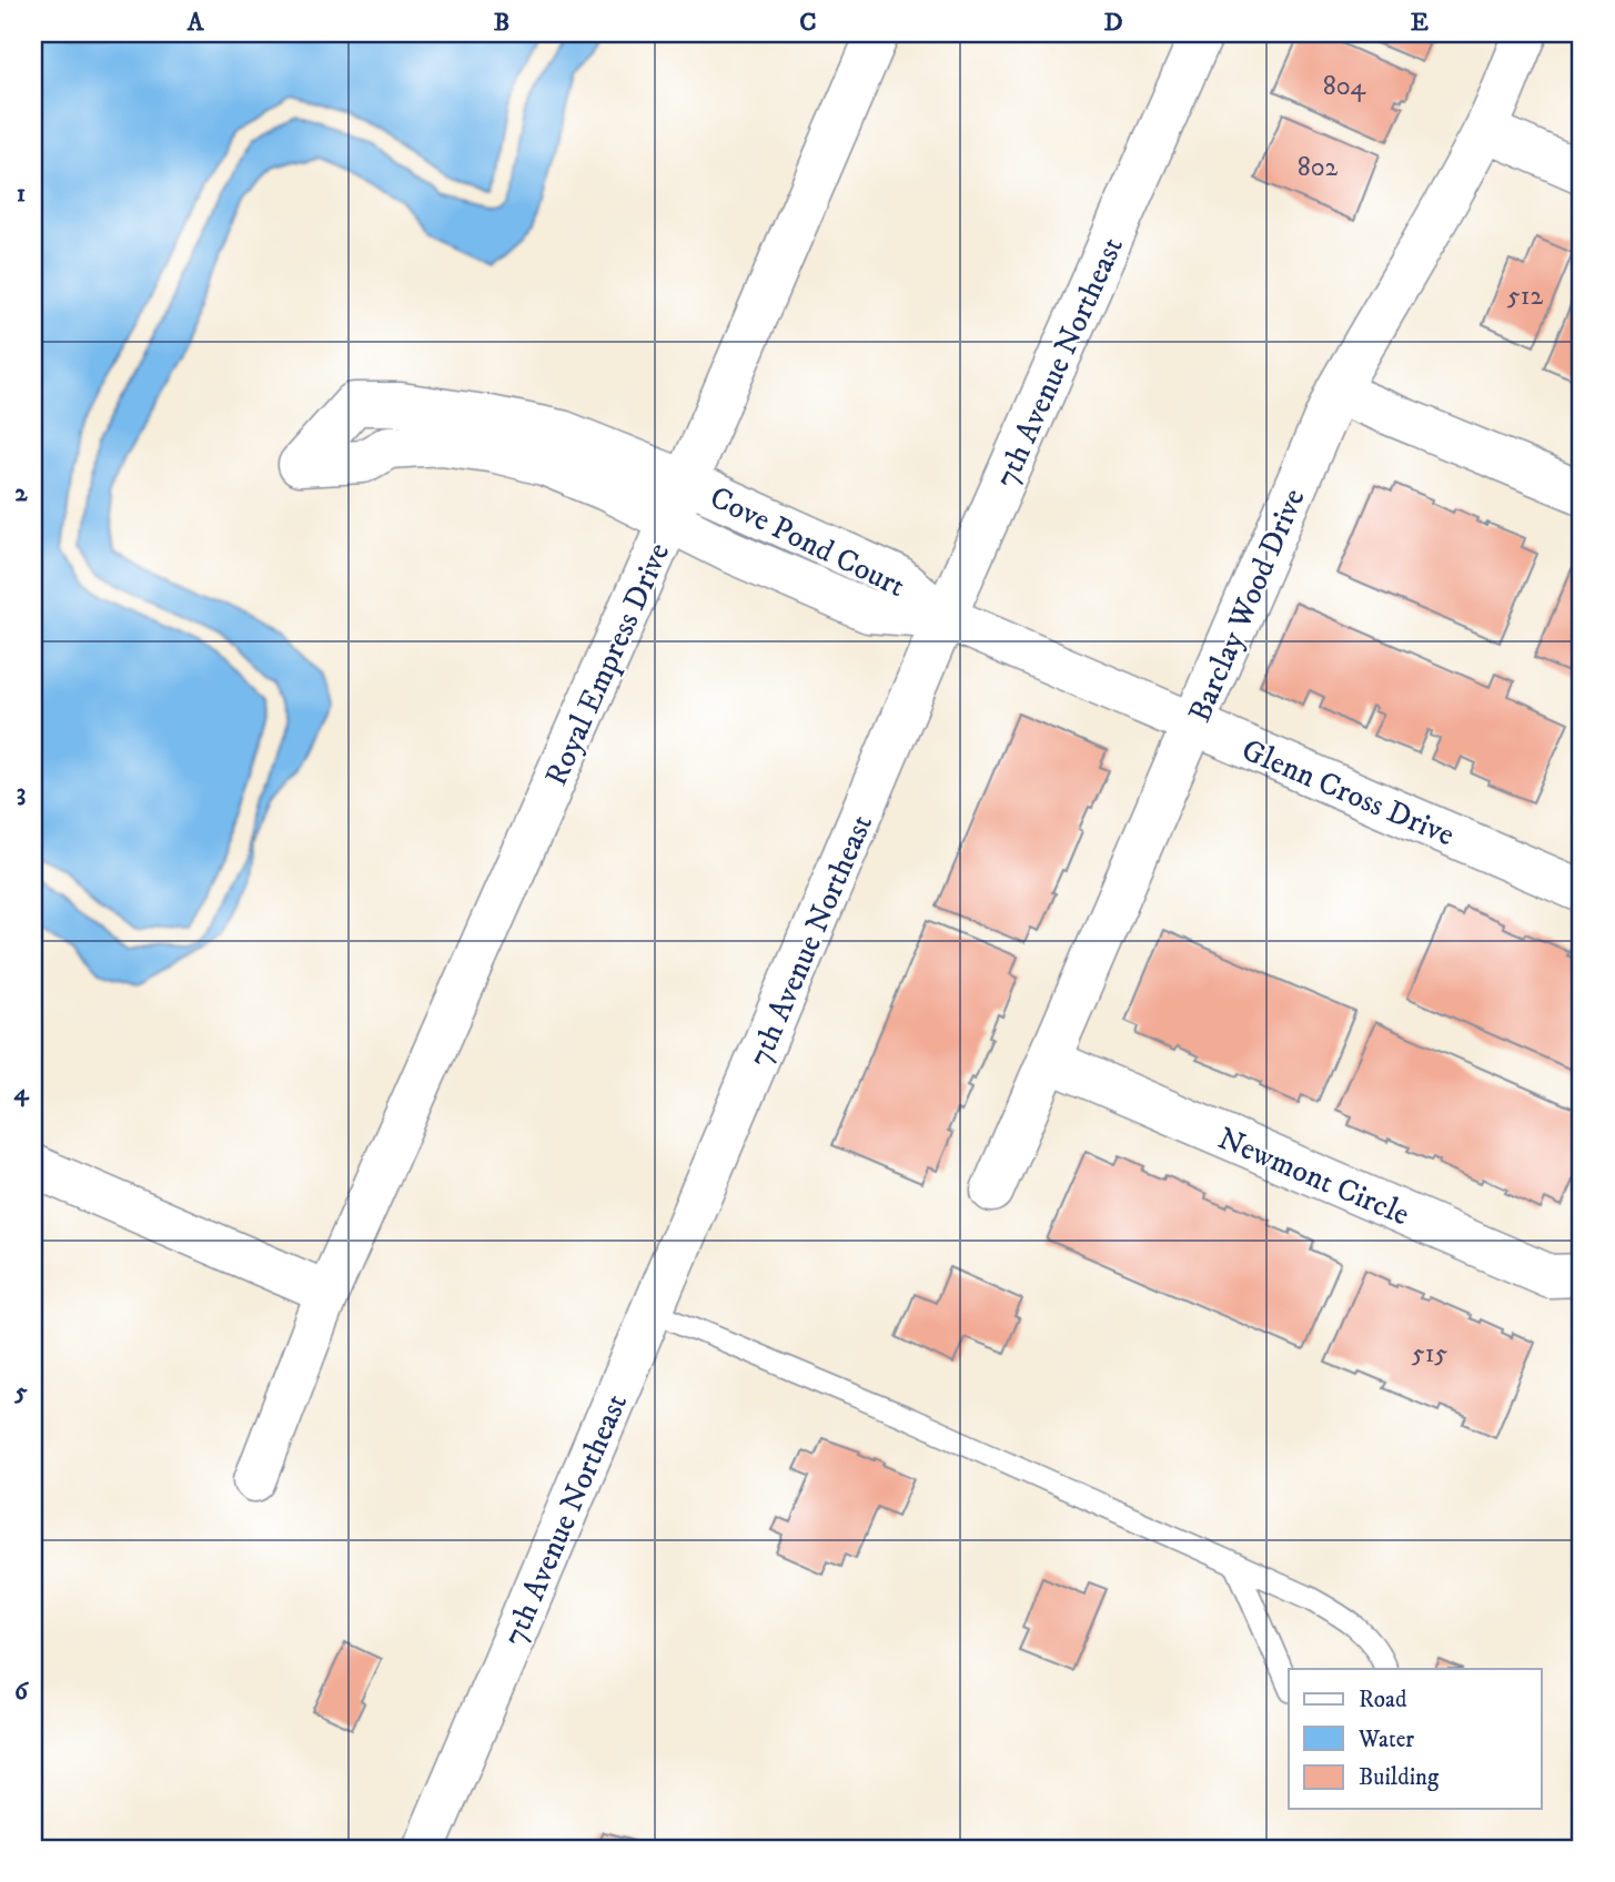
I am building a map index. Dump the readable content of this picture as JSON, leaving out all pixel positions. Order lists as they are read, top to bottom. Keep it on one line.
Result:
{"streets":{"street":["7th Avenue Northeast","Cove Pond Court","Barclay Wood Drive","Royal Empress Drive","Glenn Cross Drive","Newmont Circle"]},"crossings":[["7th Avenue Northeast","Cove Pond Court"],["7th Avenue Northeast","Glenn Cross Drive"],["Cove Pond Court","Royal Empress Drive"],["Cove Pond Court","Glenn Cross Drive"],["Barclay Wood Drive","Glenn Cross Drive"],["Barclay Wood Drive","Newmont Circle"]],"house_numbers":["804","802","512","515"],"legend":["Road","Water","Building"],"grid":{"columns":["A","B","C","D","E"],"rows":["1","2","3","4","5","6"]}}
